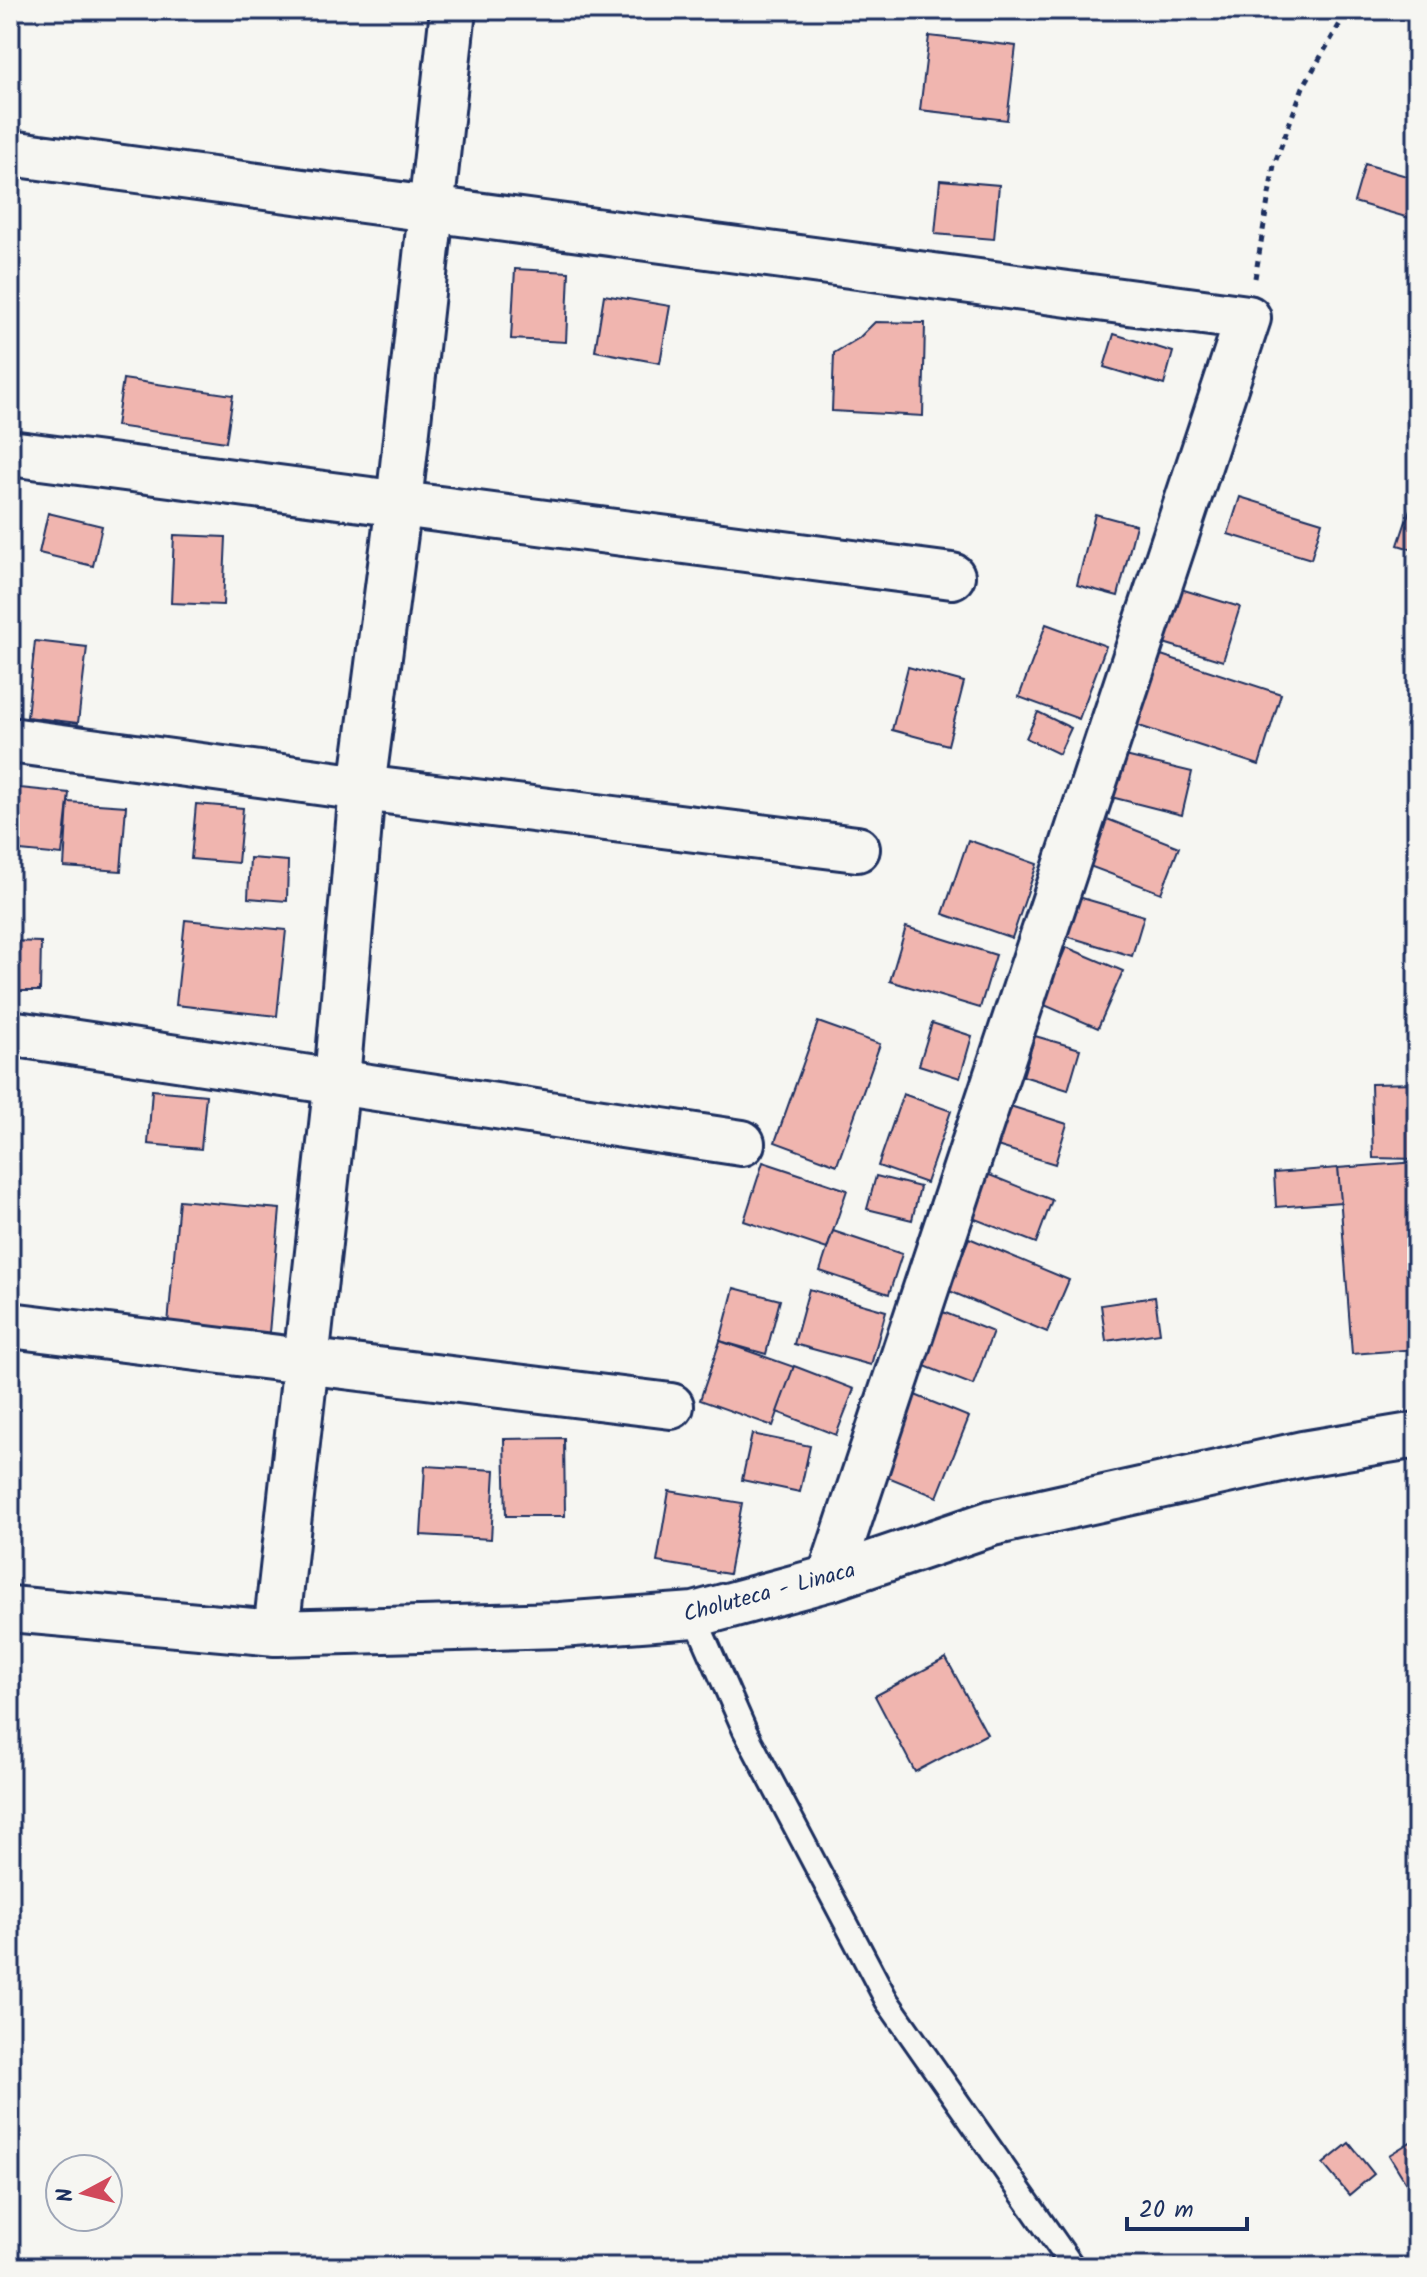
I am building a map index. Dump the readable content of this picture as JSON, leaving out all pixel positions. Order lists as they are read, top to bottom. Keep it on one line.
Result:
{"streets":{"street":["Choluteca - Linaca"]},"scale_bar":"20 m","north":"left"}
